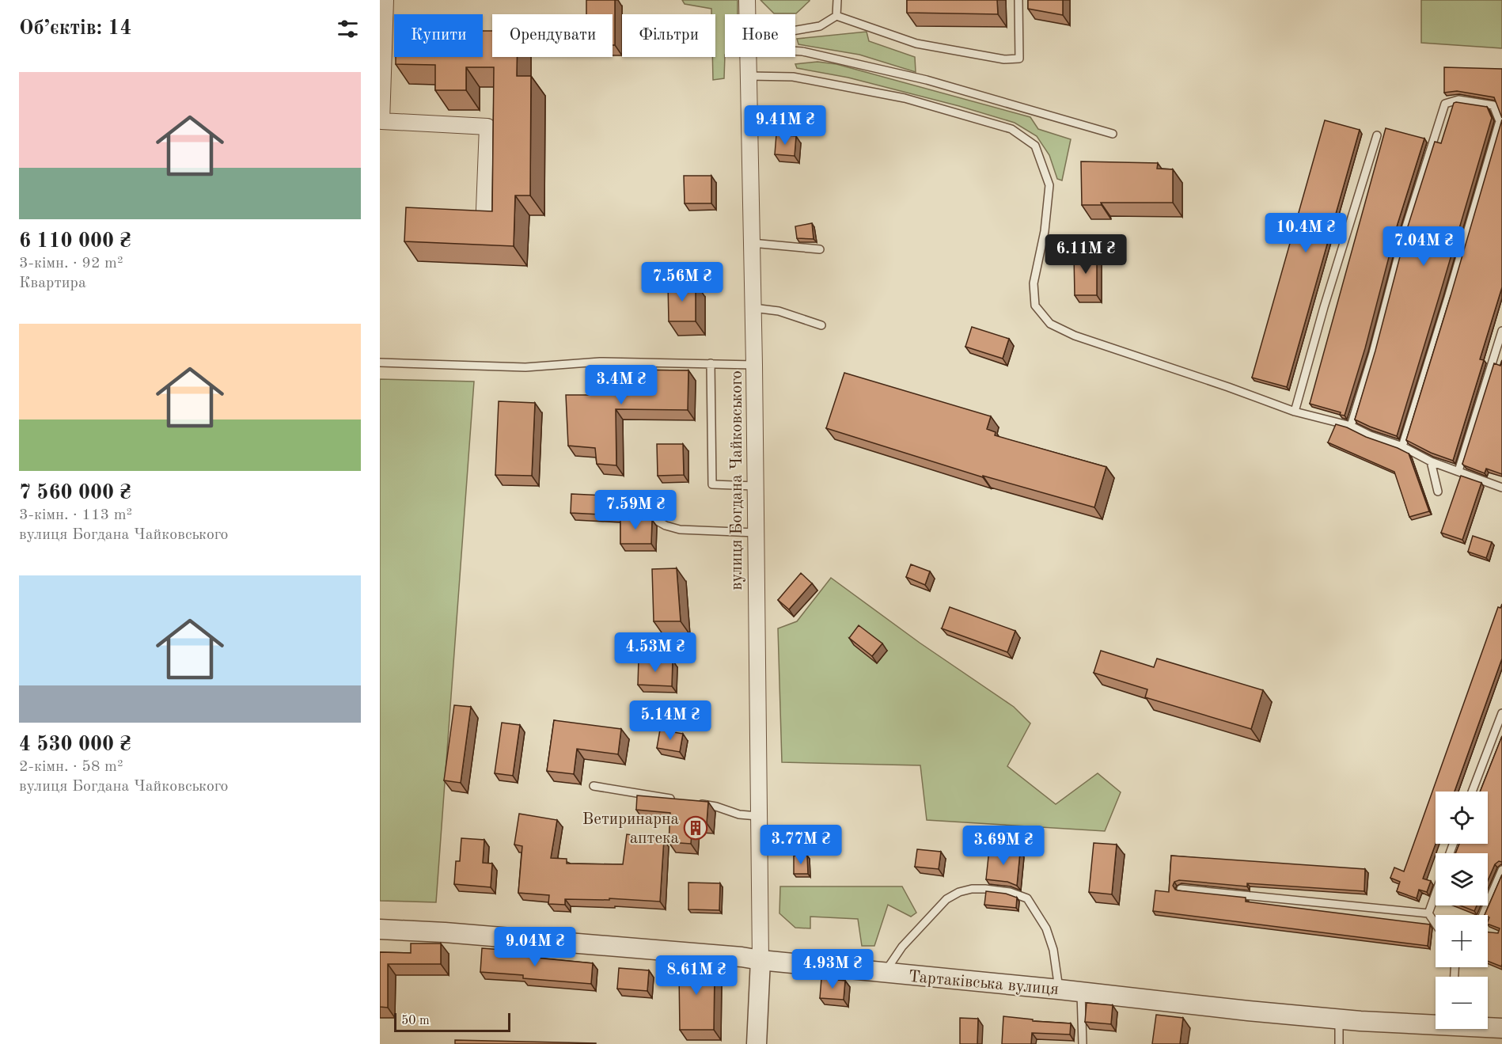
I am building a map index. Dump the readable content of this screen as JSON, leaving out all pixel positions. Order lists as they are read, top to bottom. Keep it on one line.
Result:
{"streets":{"street":["вулиця Богдана Чайковського","Тартаківська вулиця"]},"crossings":[["вулиця Богдана Чайковського","Тартаківська вулиця"]],"places":{"building":["Ветиринарна аптека"]},"scale_bar":"50 m","page":{"heading":"Об’єктів: 14","chip":["Купити","Орендувати","Фільтри","Нове"],"list":[{"name":"6 110 000 ₴","note":"3-кімн. · 92 m² · Квартира"},{"name":"7 560 000 ₴","note":"3-кімн. · 113 m² · вулиця Богдана Чайковського"},{"name":"4 530 000 ₴","note":"2-кімн. · 58 m² · вулиця Богдана Чайковського"}],"price":["9.41M ₴","10.4M ₴","7.04M ₴","6.11M ₴","7.56M ₴","3.4M ₴","7.59M ₴","4.53M ₴","5.14M ₴","3.77M ₴","3.69M ₴","9.04M ₴","4.93M ₴","8.61M ₴"],"map_buttons":["+","−"],"scale":"50 m"}}
